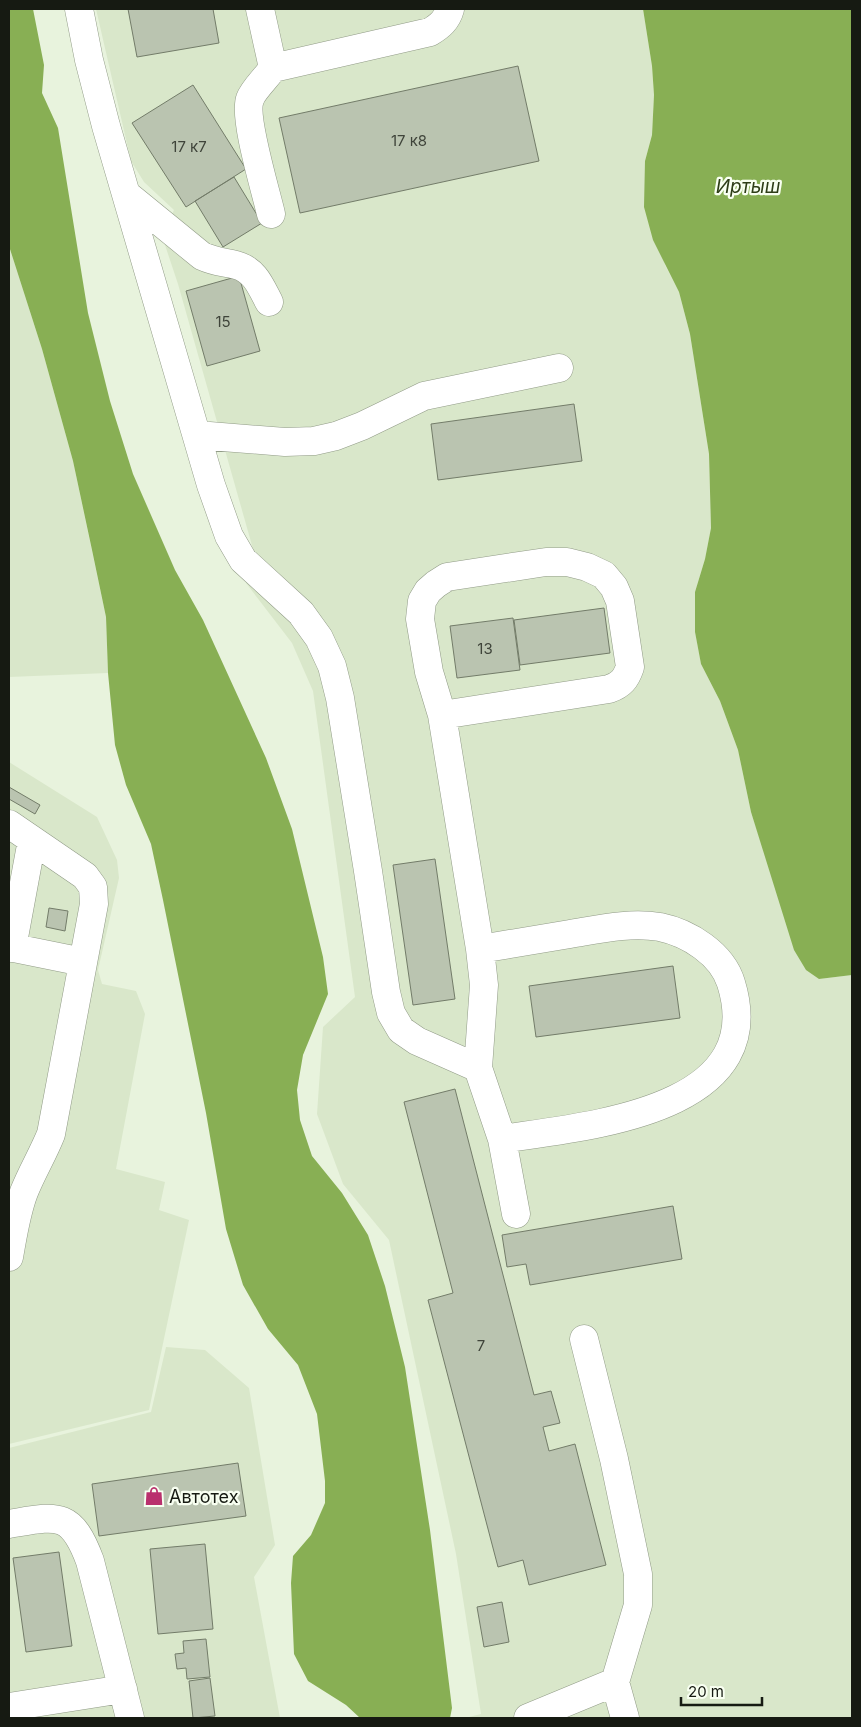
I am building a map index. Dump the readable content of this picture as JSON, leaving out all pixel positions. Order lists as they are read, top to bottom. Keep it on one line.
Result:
{"water":["Иртыш"],"places":{"shop":["Автотех"]},"house_numbers":["17 к8","17 к7","15","13","7"],"scale_bar":"20 m"}
